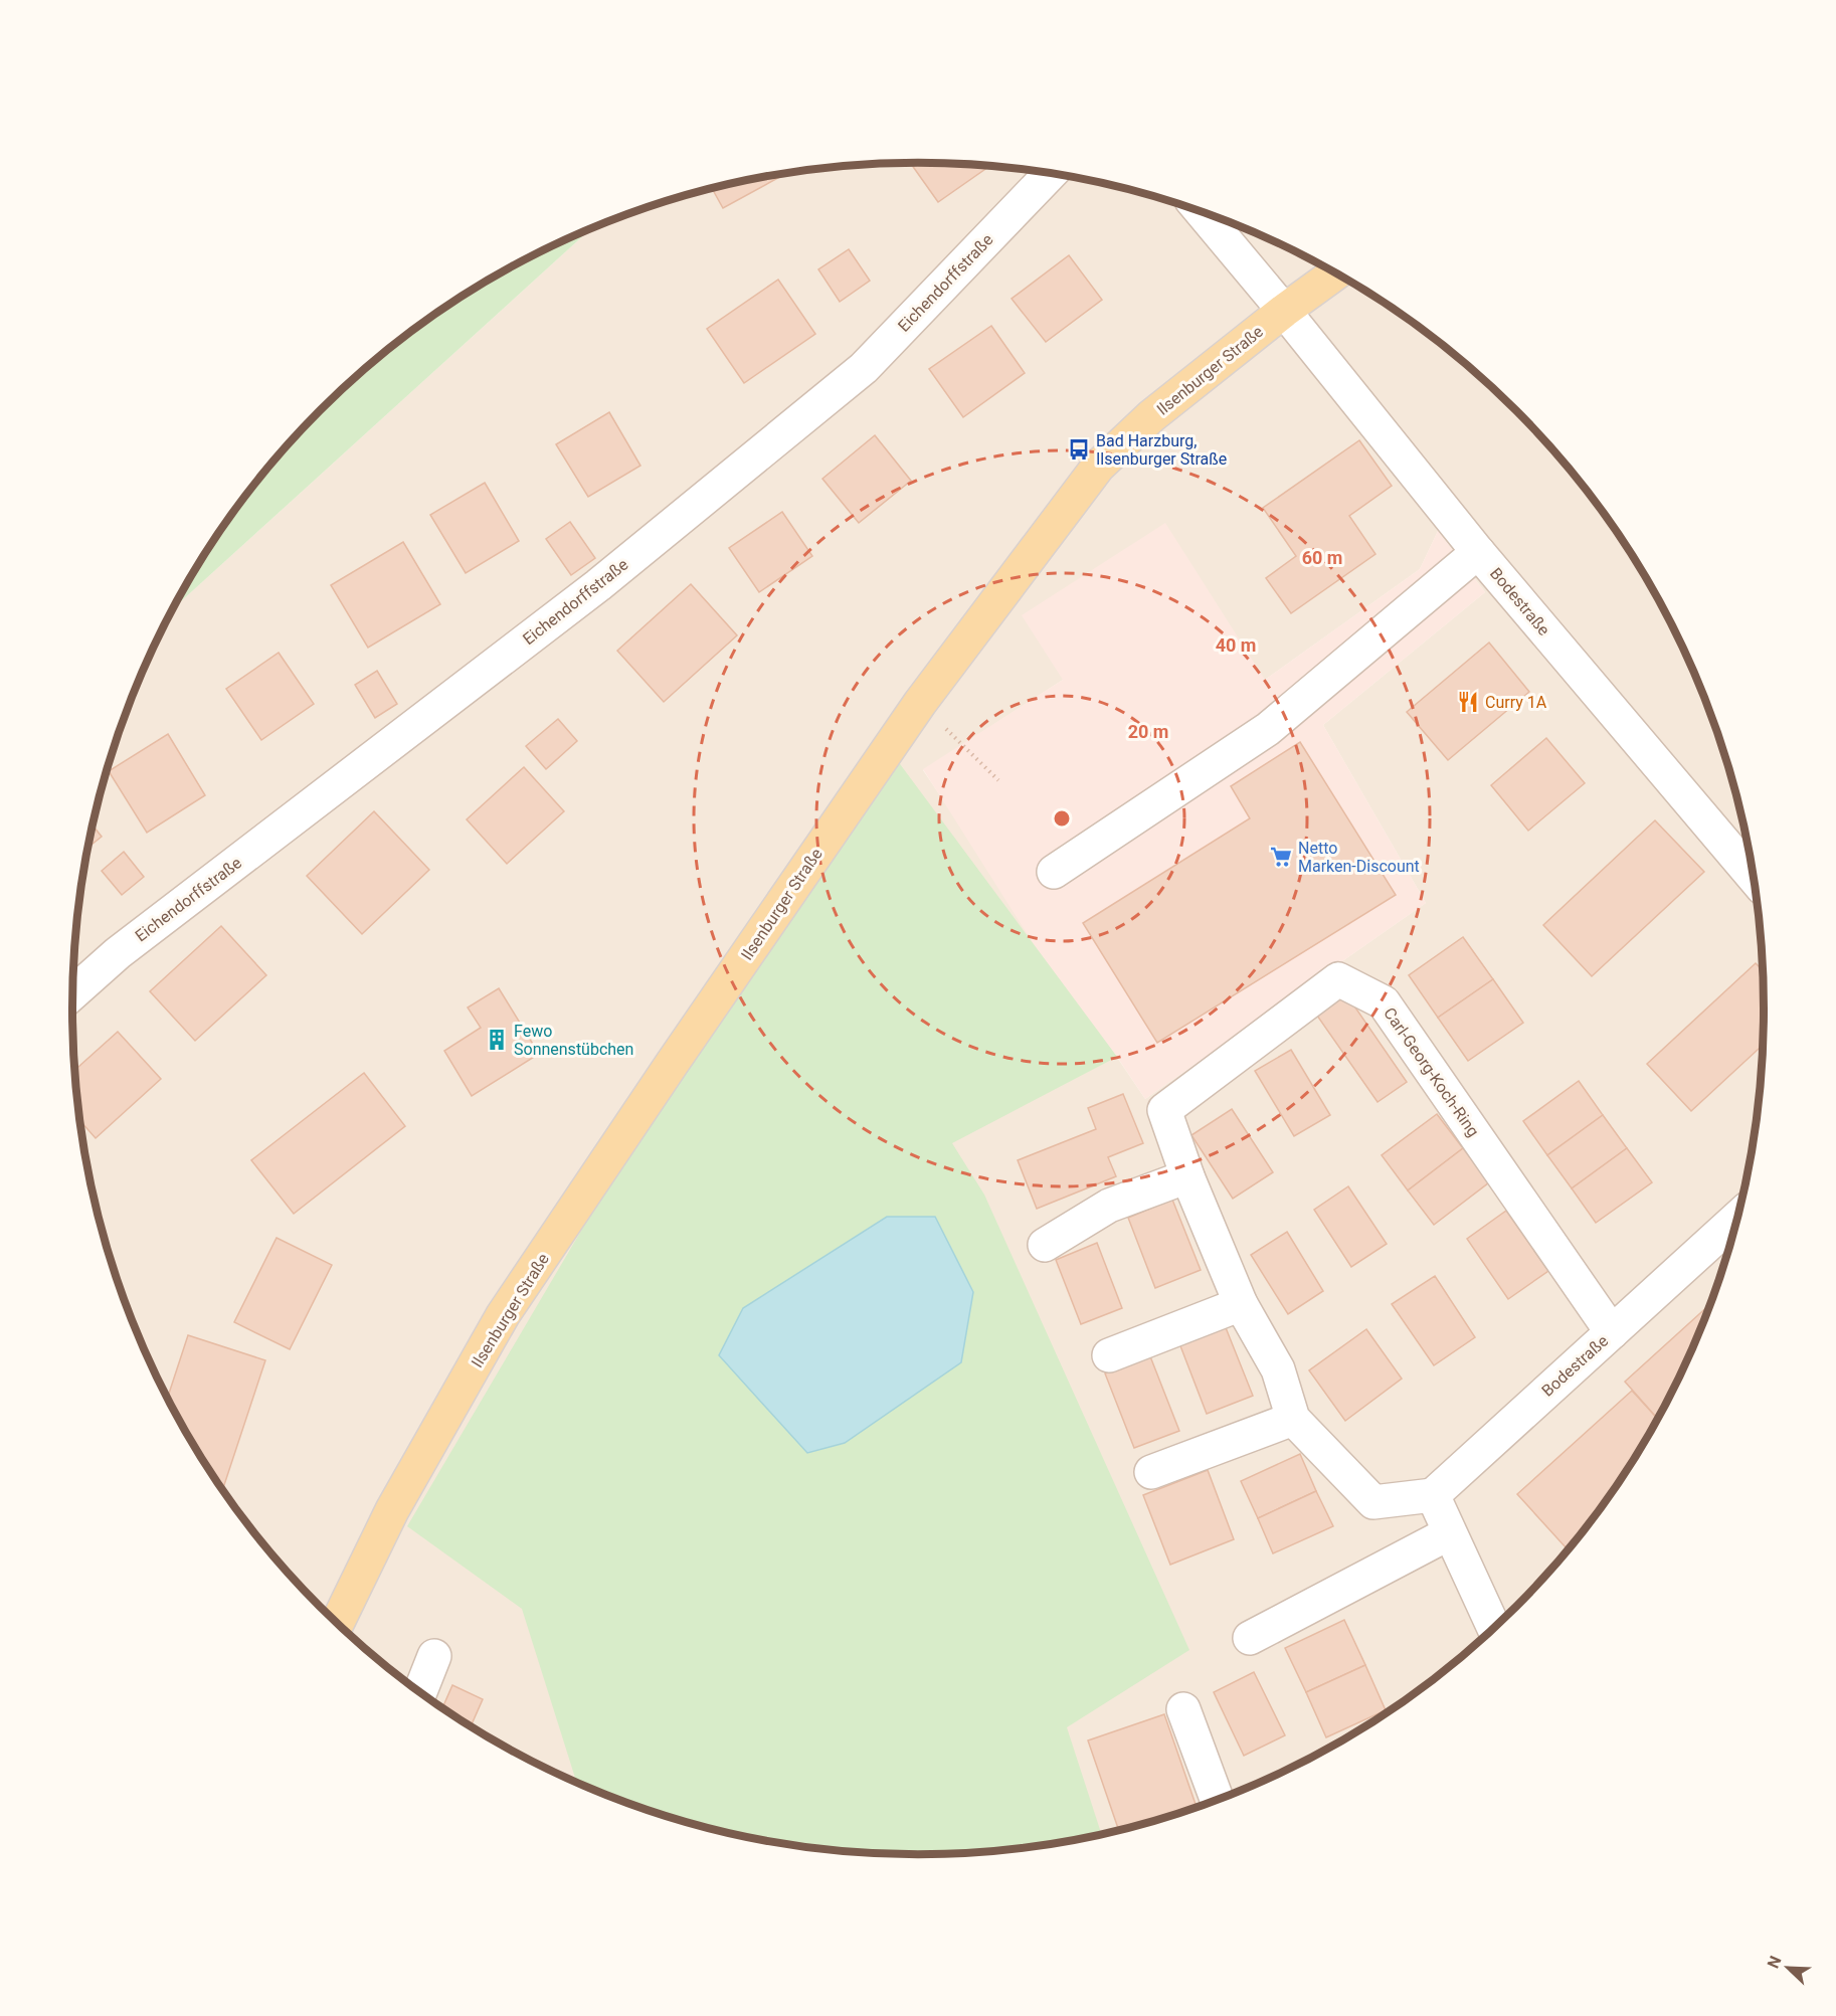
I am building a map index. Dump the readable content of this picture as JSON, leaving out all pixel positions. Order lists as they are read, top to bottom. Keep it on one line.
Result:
{"streets":{"main road":["Ilsenburger Straße"],"street":["Eichendorffstraße","Bodestraße","Carl-Georg-Koch-Ring"]},"crossings":[["Ilsenburger Straße","Bodestraße"],["Bodestraße","Carl-Georg-Koch-Ring"]],"places":{"bus stop":["Bad Harzburg, Ilsenburger Straße"],"restaurant":["Curry 1A"],"supermarket":["Netto Marken-Discount"],"building":["Fewo Sonnenstübchen"]},"north":"top left","rings":["60 m","40 m","20 m"]}
